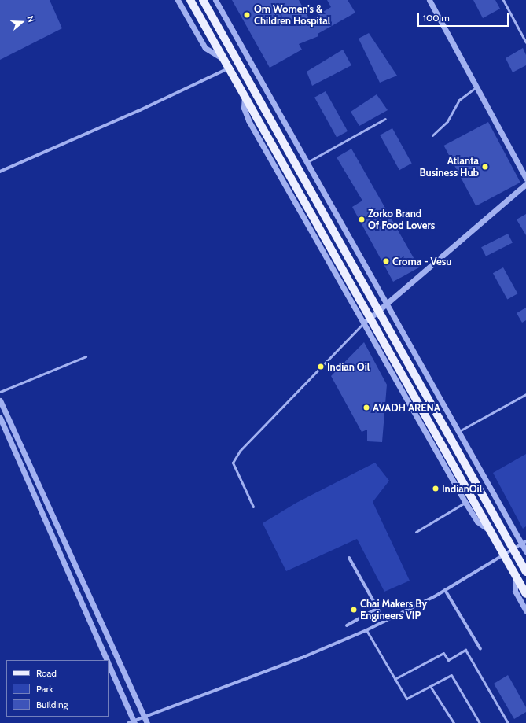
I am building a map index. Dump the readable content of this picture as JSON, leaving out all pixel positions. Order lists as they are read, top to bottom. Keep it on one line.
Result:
{"places":["Om Women's & Children Hospital","Atlanta Business Hub","Zorko Brand Of Food Lovers","Croma - Vesu","Indian Oil","AVADH ARENA","IndianOil","Chai Makers By Engineers VIP"],"legend":["Road","Park","Building"],"scale_bar":"100 m","north":"right"}
